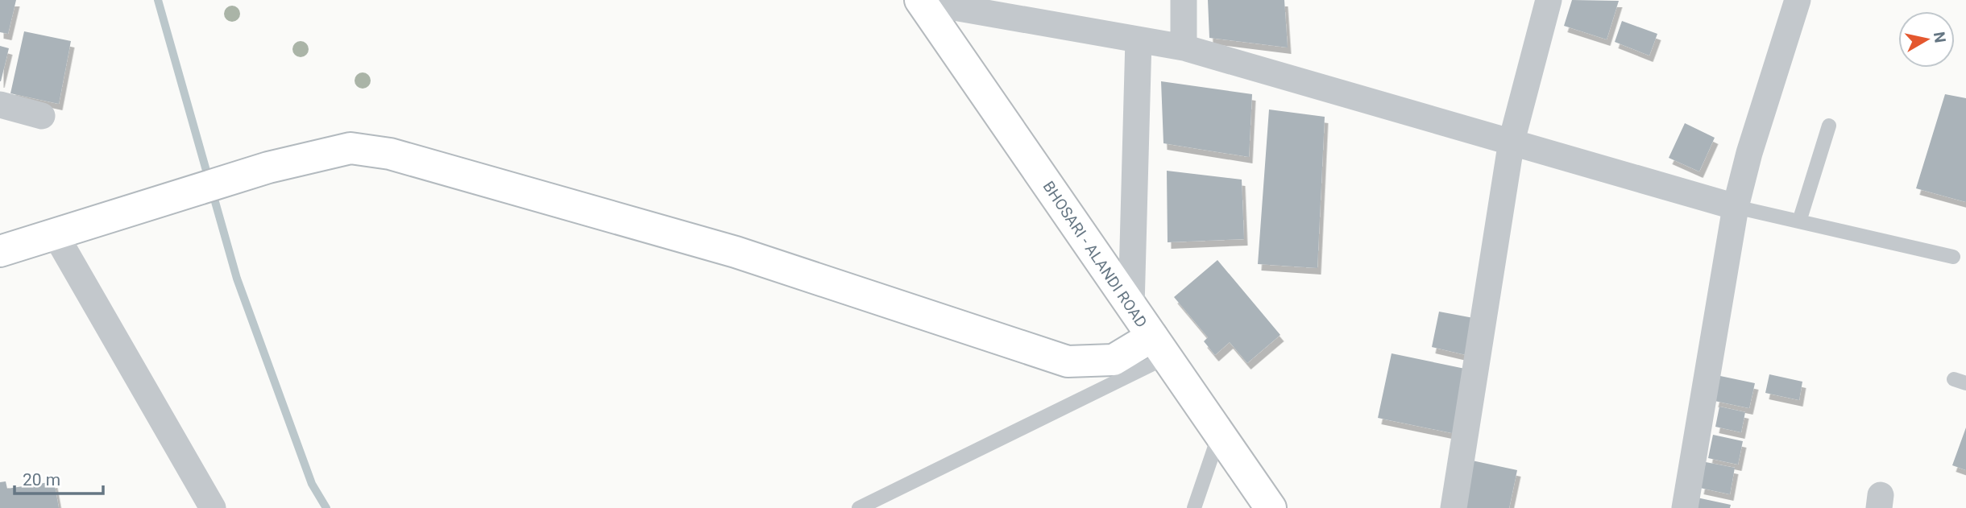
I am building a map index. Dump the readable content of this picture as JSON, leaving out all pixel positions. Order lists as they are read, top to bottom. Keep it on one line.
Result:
{"streets":{"street":["BHOSARI - ALANDI ROAD"]},"scale_bar":"20 m","north":"right"}
